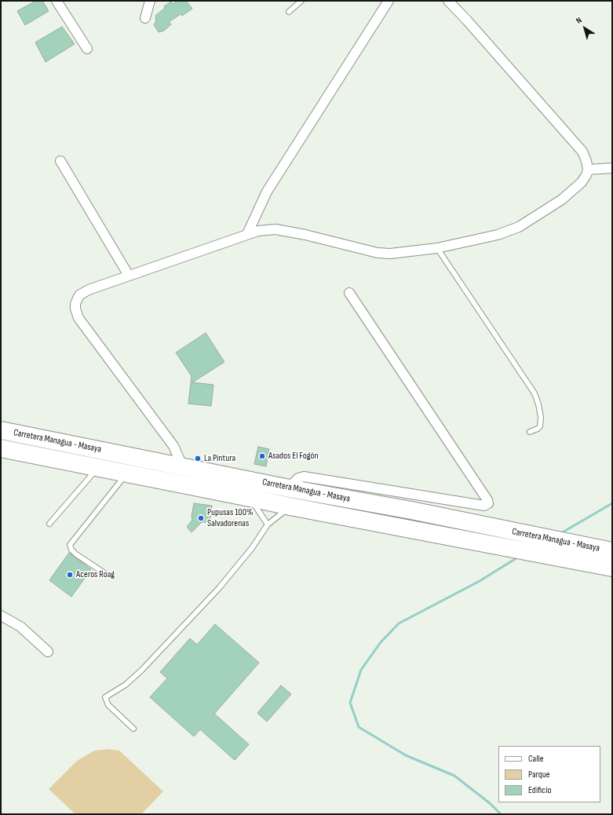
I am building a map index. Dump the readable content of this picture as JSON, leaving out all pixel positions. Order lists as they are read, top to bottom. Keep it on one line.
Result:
{"streets":{"highway":["Carretera Managua - Masaya"]},"places":["Asados El Fogón","La Pintura","Pupusas 100% Salvadorenas","Aceros Roag"],"legend":["Calle","Parque","Edificio"],"north":"top left"}
